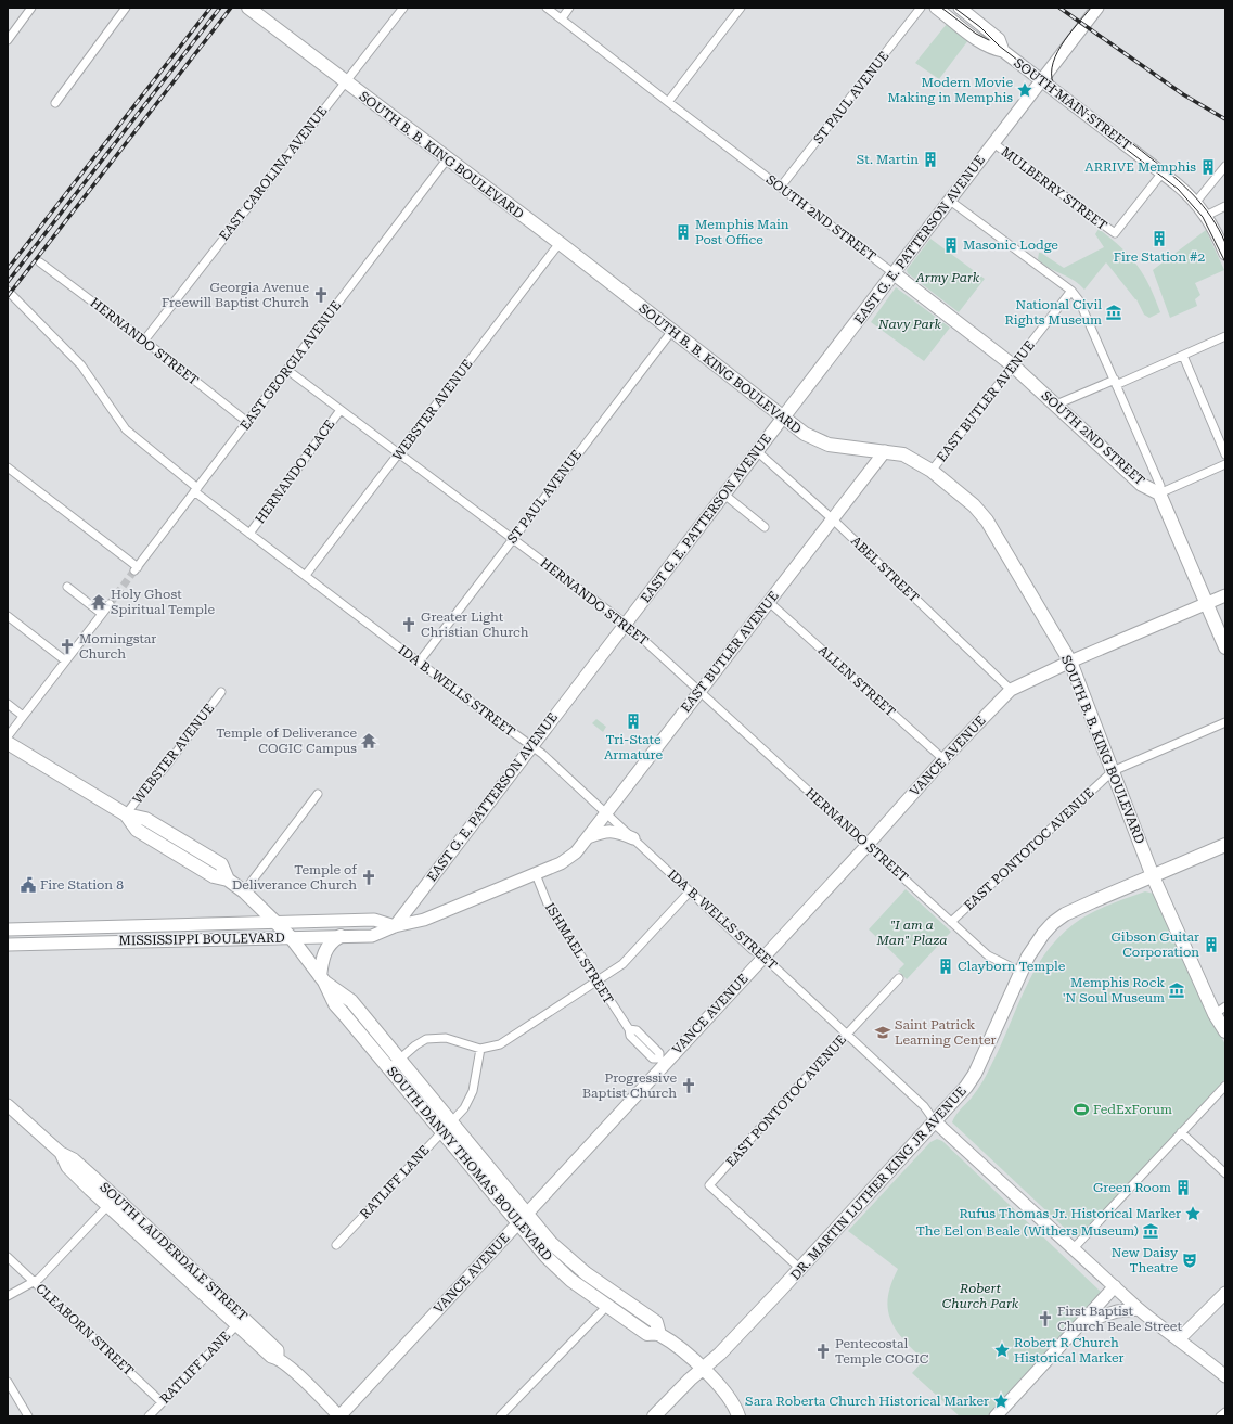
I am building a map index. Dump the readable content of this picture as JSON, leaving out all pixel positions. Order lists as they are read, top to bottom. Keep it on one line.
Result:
{"streets":{"main road":["SOUTH B. B. KING BOULEVARD","SOUTH 2ND STREET","EAST G. E. PATTERSON AVENUE","SOUTH DANNY THOMAS BOULEVARD","DR. MARTIN LUTHER KING JR AVENUE"],"street":["ST PAUL AVENUE","SOUTH MAIN STREET","EAST CAROLINA AVENUE","MULBERRY STREET","HERNANDO STREET","EAST GEORGIA AVENUE","EAST BUTLER AVENUE","WEBSTER AVENUE","HERNANDO PLACE","ABEL STREET","ALLEN STREET","IDA B. WELLS STREET","VANCE AVENUE","EAST PONTOTOC AVENUE","MISSISSIPPI BOULEVARD","ISHMAEL STREET","RATLIFF LANE","SOUTH LAUDERDALE STREET","CLEABORN STREET"]},"crossings":[["ST PAUL AVENUE","SOUTH B. B. KING BOULEVARD"],["ST PAUL AVENUE","SOUTH 2ND STREET"],["ST PAUL AVENUE","HERNANDO STREET"],["ST PAUL AVENUE","IDA B. WELLS STREET"],["SOUTH MAIN STREET","MULBERRY STREET"],["SOUTH MAIN STREET","EAST G. E. PATTERSON AVENUE"],["SOUTH B. B. KING BOULEVARD","EAST CAROLINA AVENUE"],["SOUTH B. B. KING BOULEVARD","EAST G. E. PATTERSON AVENUE"],["SOUTH B. B. KING BOULEVARD","EAST GEORGIA AVENUE"],["SOUTH B. B. KING BOULEVARD","EAST BUTLER AVENUE"],["SOUTH B. B. KING BOULEVARD","WEBSTER AVENUE"],["SOUTH B. B. KING BOULEVARD","VANCE AVENUE"],["SOUTH B. B. KING BOULEVARD","EAST PONTOTOC AVENUE"],["SOUTH B. B. KING BOULEVARD","DR. MARTIN LUTHER KING JR AVENUE"],["EAST CAROLINA AVENUE","HERNANDO STREET"],["MULBERRY STREET","EAST G. E. PATTERSON AVENUE"],["SOUTH 2ND STREET","EAST G. E. PATTERSON AVENUE"],["SOUTH 2ND STREET","EAST BUTLER AVENUE"],["SOUTH 2ND STREET","VANCE AVENUE"],["EAST G. E. PATTERSON AVENUE","HERNANDO STREET"],["EAST G. E. PATTERSON AVENUE","ABEL STREET"],["EAST G. E. PATTERSON AVENUE","IDA B. WELLS STREET"],["EAST G. E. PATTERSON AVENUE","MISSISSIPPI BOULEVARD"],["HERNANDO STREET","EAST GEORGIA AVENUE"],["HERNANDO STREET","EAST BUTLER AVENUE"],["HERNANDO STREET","WEBSTER AVENUE"],["HERNANDO STREET","HERNANDO PLACE"],["HERNANDO STREET","VANCE AVENUE"],["HERNANDO STREET","EAST PONTOTOC AVENUE"],["HERNANDO STREET","DR. MARTIN LUTHER KING JR AVENUE"],["EAST GEORGIA AVENUE","IDA B. WELLS STREET"],["EAST BUTLER AVENUE","ABEL STREET"],["EAST BUTLER AVENUE","ALLEN STREET"],["EAST BUTLER AVENUE","IDA B. WELLS STREET"],["EAST BUTLER AVENUE","MISSISSIPPI BOULEVARD"],["WEBSTER AVENUE","IDA B. WELLS STREET"],["WEBSTER AVENUE","SOUTH DANNY THOMAS BOULEVARD"],["HERNANDO PLACE","IDA B. WELLS STREET"],["ABEL STREET","VANCE AVENUE"],["ALLEN STREET","VANCE AVENUE"],["IDA B. WELLS STREET","VANCE AVENUE"],["IDA B. WELLS STREET","EAST PONTOTOC AVENUE"],["IDA B. WELLS STREET","DR. MARTIN LUTHER KING JR AVENUE"],["VANCE AVENUE","ISHMAEL STREET"],["VANCE AVENUE","SOUTH DANNY THOMAS BOULEVARD"],["VANCE AVENUE","SOUTH LAUDERDALE STREET"],["EAST PONTOTOC AVENUE","DR. MARTIN LUTHER KING JR AVENUE"],["MISSISSIPPI BOULEVARD","ISHMAEL STREET"],["MISSISSIPPI BOULEVARD","SOUTH DANNY THOMAS BOULEVARD"],["SOUTH DANNY THOMAS BOULEVARD","RATLIFF LANE"],["SOUTH DANNY THOMAS BOULEVARD","DR. MARTIN LUTHER KING JR AVENUE"],["RATLIFF LANE","SOUTH LAUDERDALE STREET"],["RATLIFF LANE","CLEABORN STREET"]],"parks":["Army Park","Navy Park","\"I am a Man\" Plaza","Robert Church Park"],"places":{"place":["Modern Movie Making in Memphis","Rufus Thomas Jr. Historical Marker","Robert R Church Historical Marker","Sara Roberta Church Historical Marker"],"building":["St. Martin","ARRIVE Memphis","Memphis Main Post Office","Fire Station #2","Masonic Lodge","Tri-State Armature","Gibson Guitar Corporation","Clayborn Temple","Green Room"],"church":["Georgia Avenue Freewill Baptist Church","Greater Light Christian Church","Morningstar Church","Temple of Deliverance Church","Progressive Baptist Church","First Baptist Church Beale Street","Pentecostal Temple COGIC"],"museum":["National Civil Rights Museum","Memphis Rock 'N Soul Museum","The Eel on Beale (Withers Museum)"],"temple":["Holy Ghost Spiritual Temple","Temple of Deliverance COGIC Campus"],"public building":["Fire Station 8"],"school or university":["Saint Patrick Learning Center"],"sports":["FedExForum"],"theatre":["New Daisy Theatre"]}}
